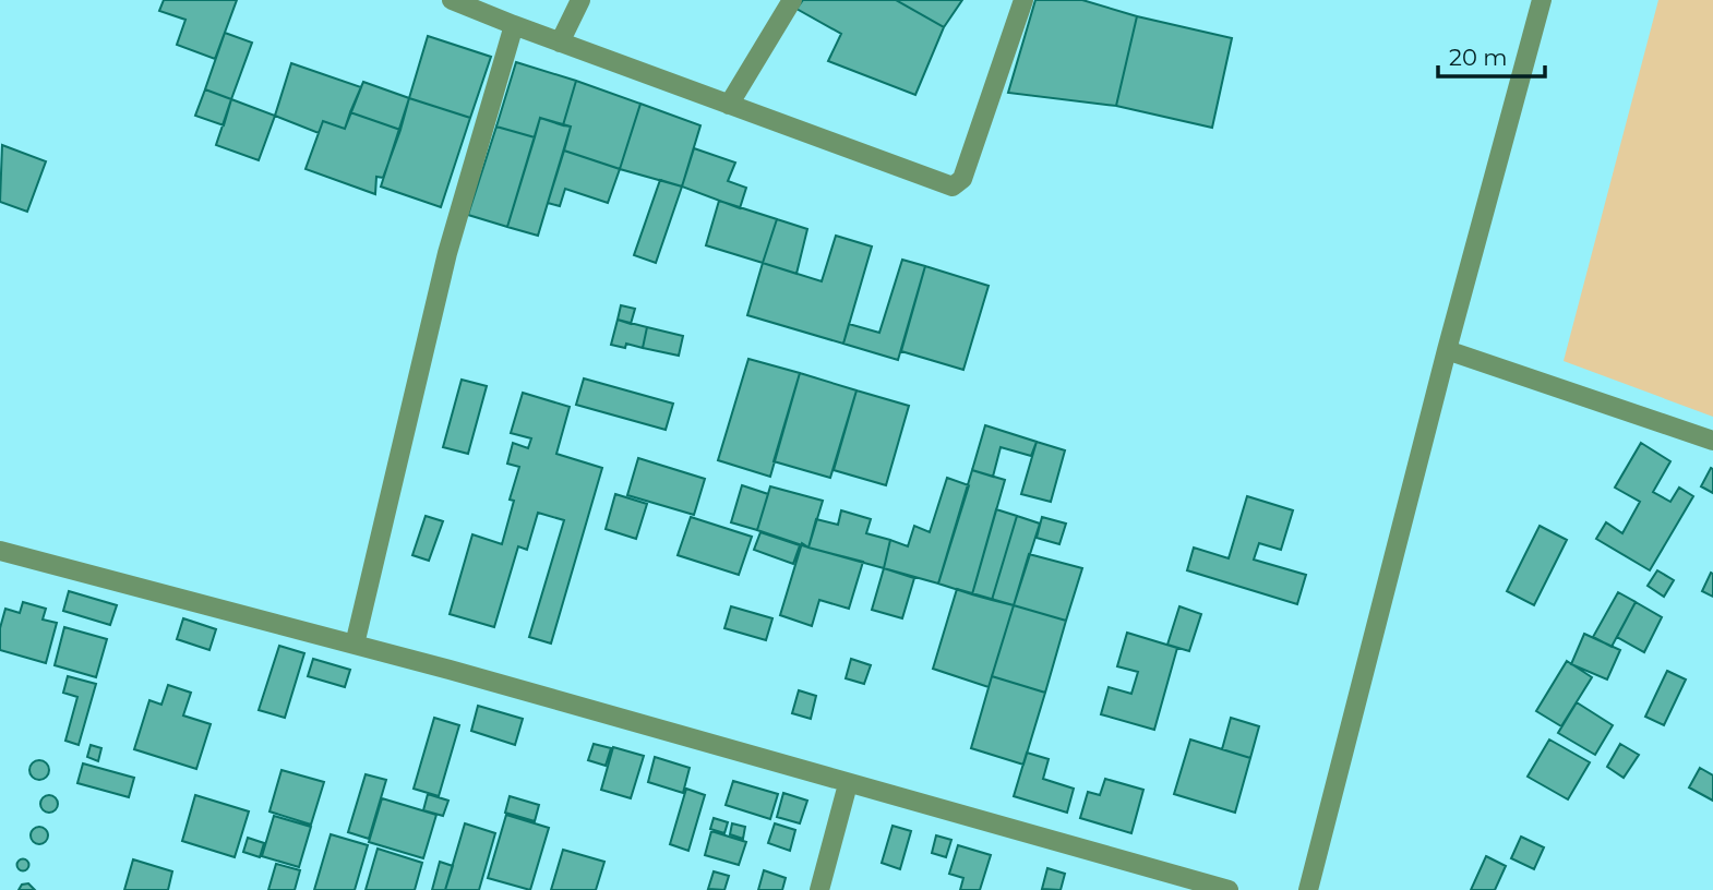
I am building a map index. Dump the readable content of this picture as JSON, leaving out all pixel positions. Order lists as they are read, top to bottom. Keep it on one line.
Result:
{"scale_bar":"20 m"}
